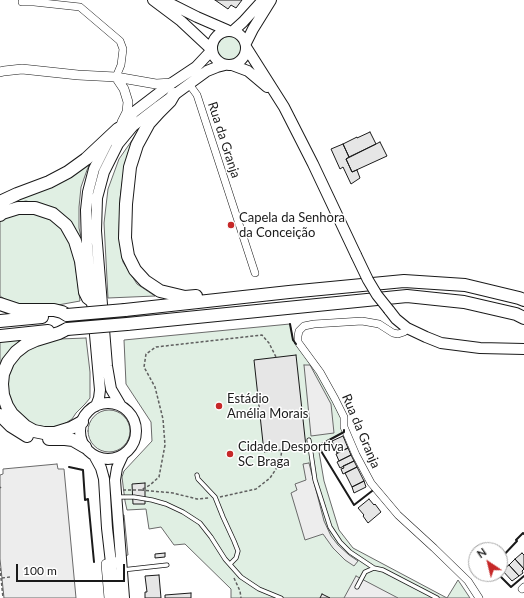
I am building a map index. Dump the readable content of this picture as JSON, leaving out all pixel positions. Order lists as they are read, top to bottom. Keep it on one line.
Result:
{"streets":{"street":["Rua da Granja"]},"places":["Capela da Senhora da Conceição","Estádio Amélia Morais","Cidade Desportiva SC Braga"],"scale_bar":"100 m","north":"top left"}
